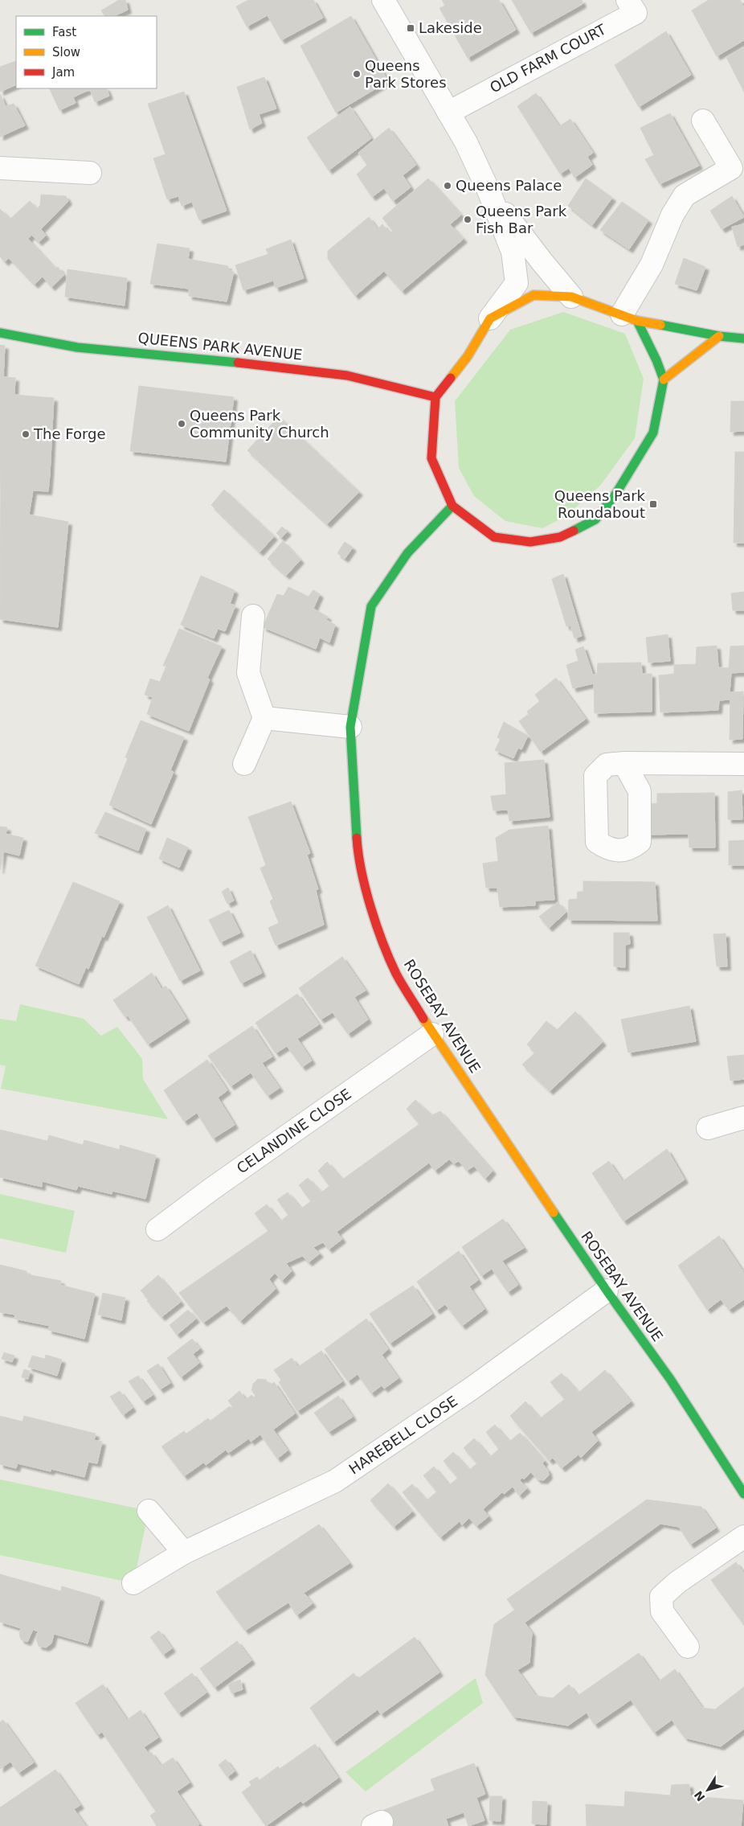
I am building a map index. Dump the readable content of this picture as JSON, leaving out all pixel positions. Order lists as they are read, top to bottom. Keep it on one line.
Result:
{"streets":{"street":["OLD FARM COURT","QUEENS PARK AVENUE","ROSEBAY AVENUE","CELANDINE CLOSE","HAREBELL CLOSE"]},"crossings":[["ROSEBAY AVENUE","CELANDINE CLOSE"],["ROSEBAY AVENUE","HAREBELL CLOSE"]],"places":{"transit":["Lakeside","Queens Park Roundabout"],"other":["Queens Park Stores","Queens Palace","Queens Park Fish Bar","Queens Park Community Church","The Forge"]},"legend":["Fast","Slow","Jam"],"north":"bottom left"}
